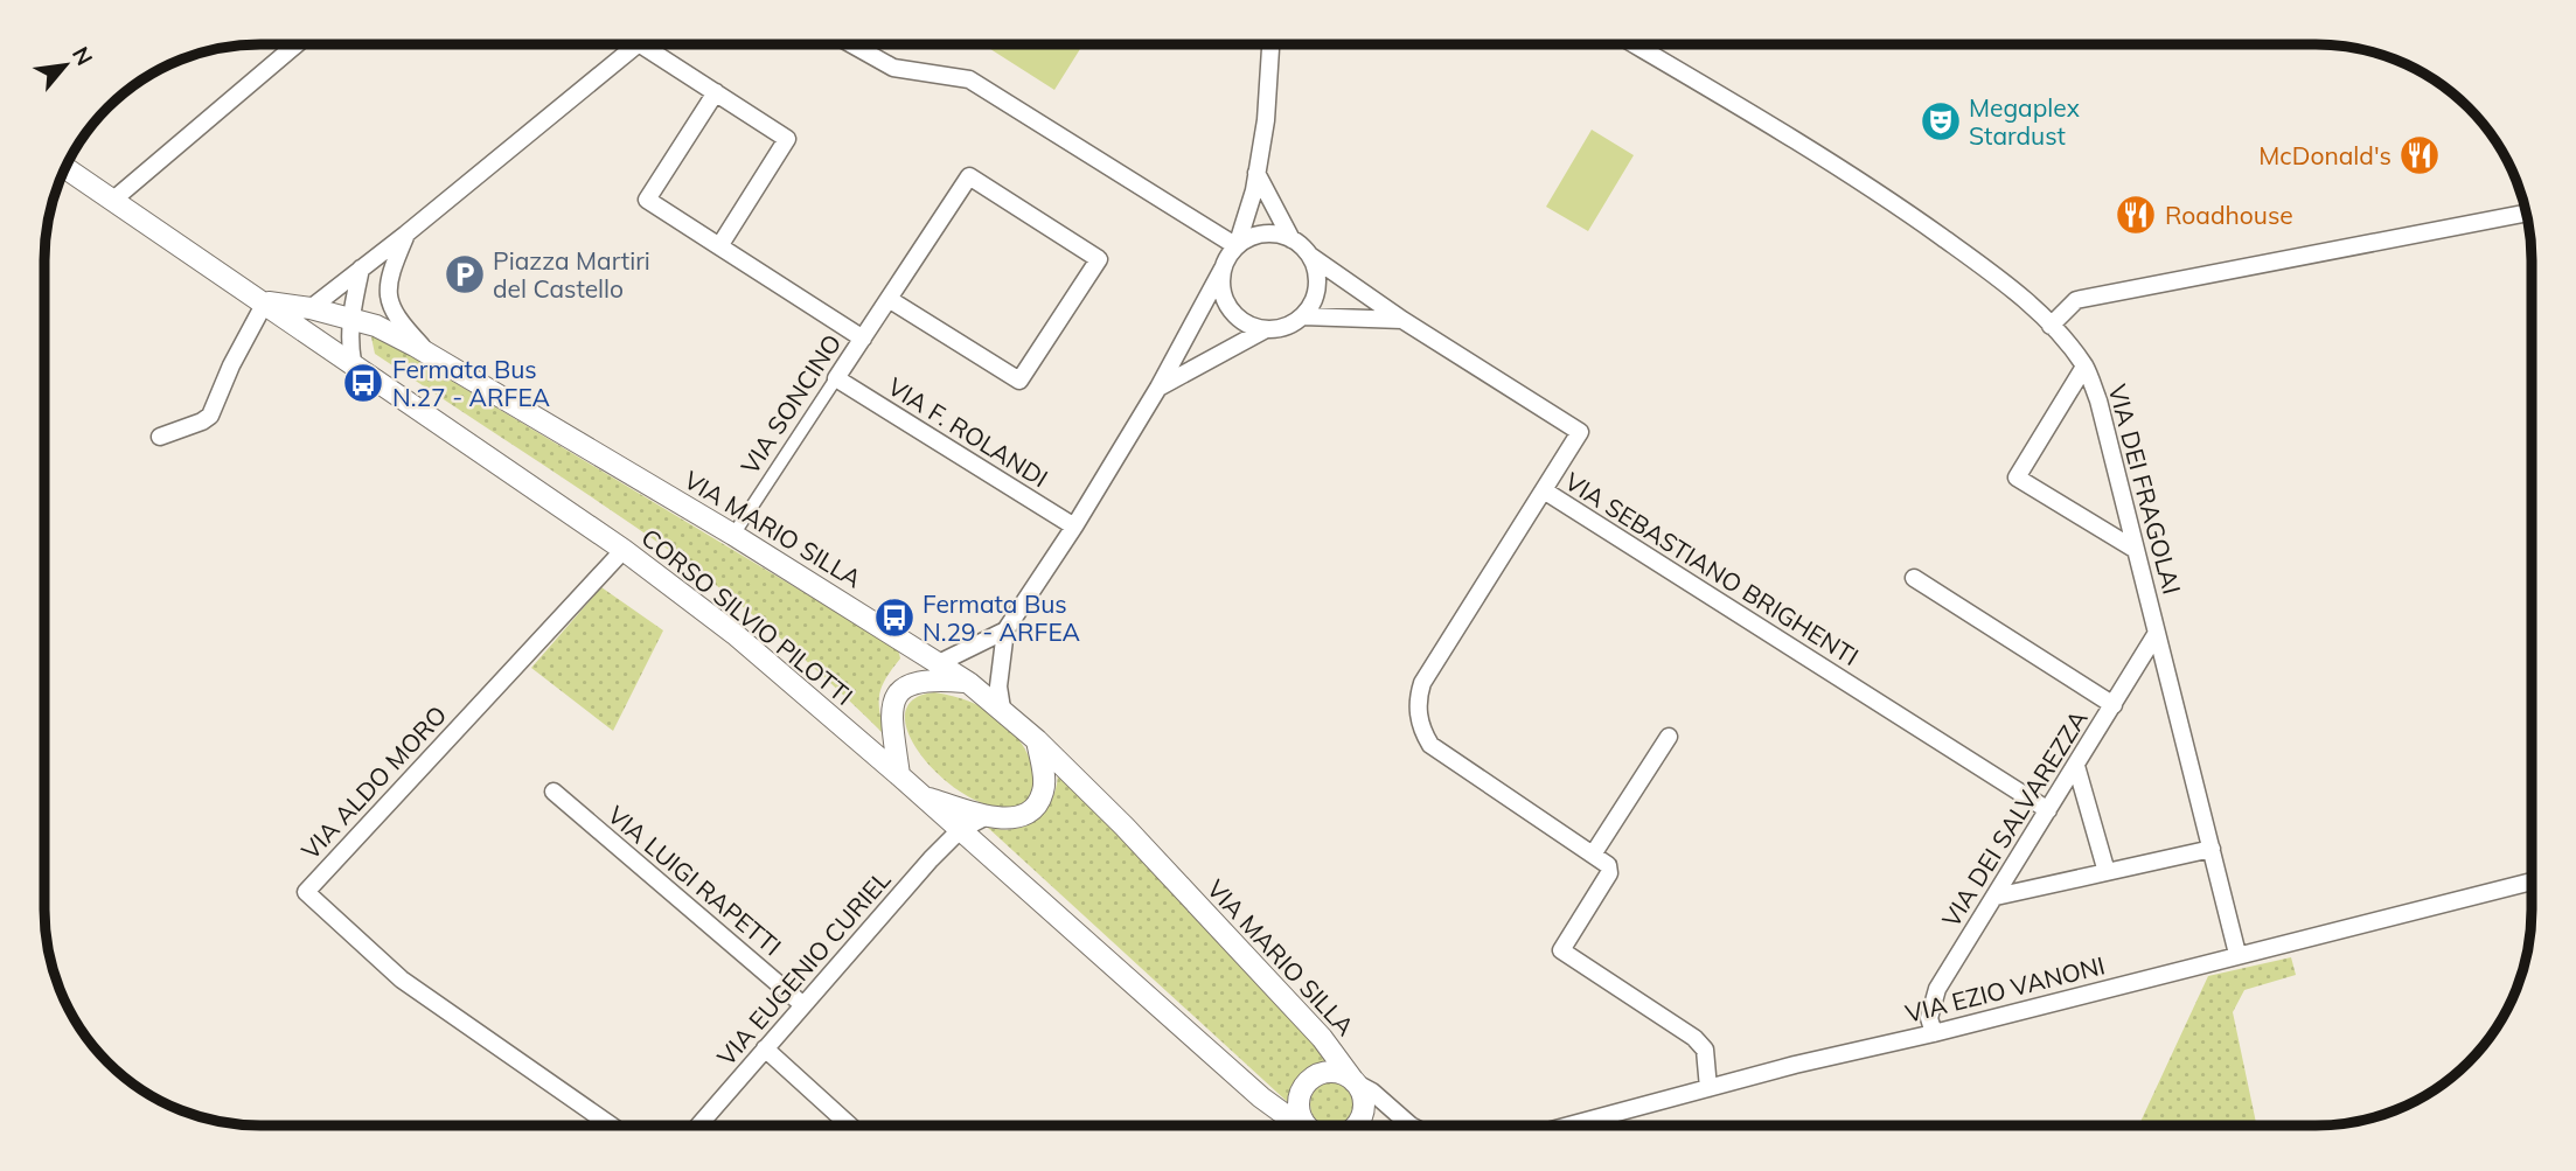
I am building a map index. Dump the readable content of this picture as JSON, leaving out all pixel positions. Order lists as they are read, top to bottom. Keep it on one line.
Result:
{"streets":{"street":["VIA SONCINO","VIA F. ROLANDI","VIA DEI FRAGOLAI","VIA MARIO SILLA","VIA SEBASTIANO BRIGHENTI","CORSO SILVIO PILOTTI","VIA ALDO MORO","VIA DEI SALVAREZZA","VIA LUIGI RAPETTI","VIA EUGENIO CURIEL","VIA EZIO VANONI"]},"crossings":[["VIA SONCINO","VIA F. ROLANDI"],["VIA SONCINO","VIA MARIO SILLA"],["VIA DEI FRAGOLAI","VIA DEI SALVAREZZA"],["VIA DEI FRAGOLAI","VIA EZIO VANONI"],["VIA MARIO SILLA","CORSO SILVIO PILOTTI"],["VIA SEBASTIANO BRIGHENTI","VIA DEI SALVAREZZA"],["CORSO SILVIO PILOTTI","VIA ALDO MORO"],["CORSO SILVIO PILOTTI","VIA EUGENIO CURIEL"],["VIA DEI SALVAREZZA","VIA EZIO VANONI"],["VIA LUIGI RAPETTI","VIA EUGENIO CURIEL"]],"places":{"theatre":["Megaplex Stardust"],"restaurant":["McDonald's","Roadhouse"],"parking":["Piazza Martiri del Castello"],"bus stop":["Fermata Bus N.27 - ARFEA","Fermata Bus N.29 - ARFEA"]},"north":"top right"}
